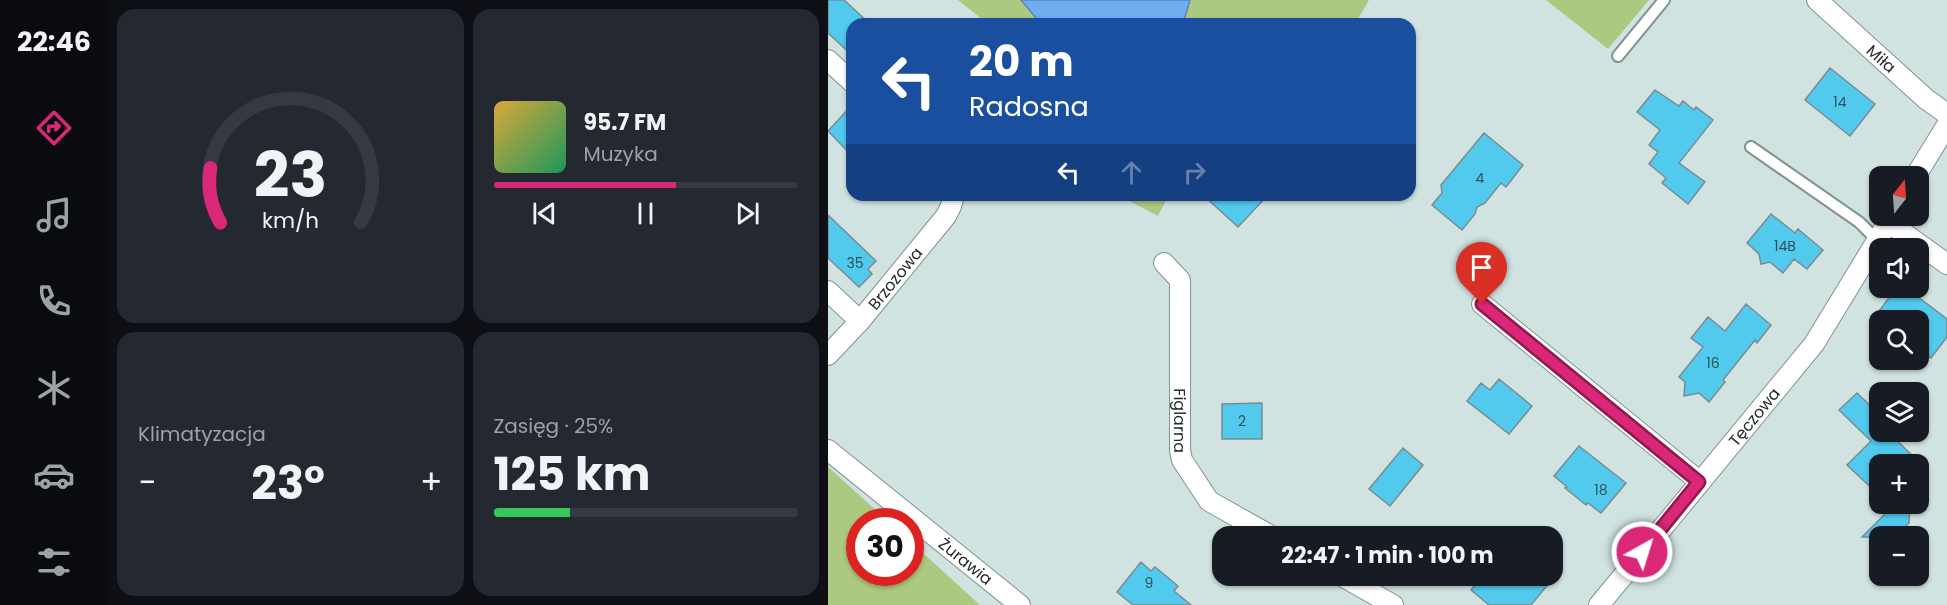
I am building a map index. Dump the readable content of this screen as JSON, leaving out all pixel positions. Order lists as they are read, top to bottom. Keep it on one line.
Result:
{"streets":{"street":["Miła","Brzozowa","Tęczowa","Figlarna","Żurawia"]},"house_numbers":["14","4","14B","35","16","2","18","9"],"north":"top","page":{"tabs":"22:46","turn":["20 m","Radosna"],"song":["95.7 FM","Muzyka"],"map_buttons":["+","−"],"tile":["Klimatyzacja",["Zasięg · 25%","125 km"]],"heat":["−","23°","+"],"limit":"30","trip":"22:47 · 1 min · 100 m","gauge":["23","km/h"]}}
